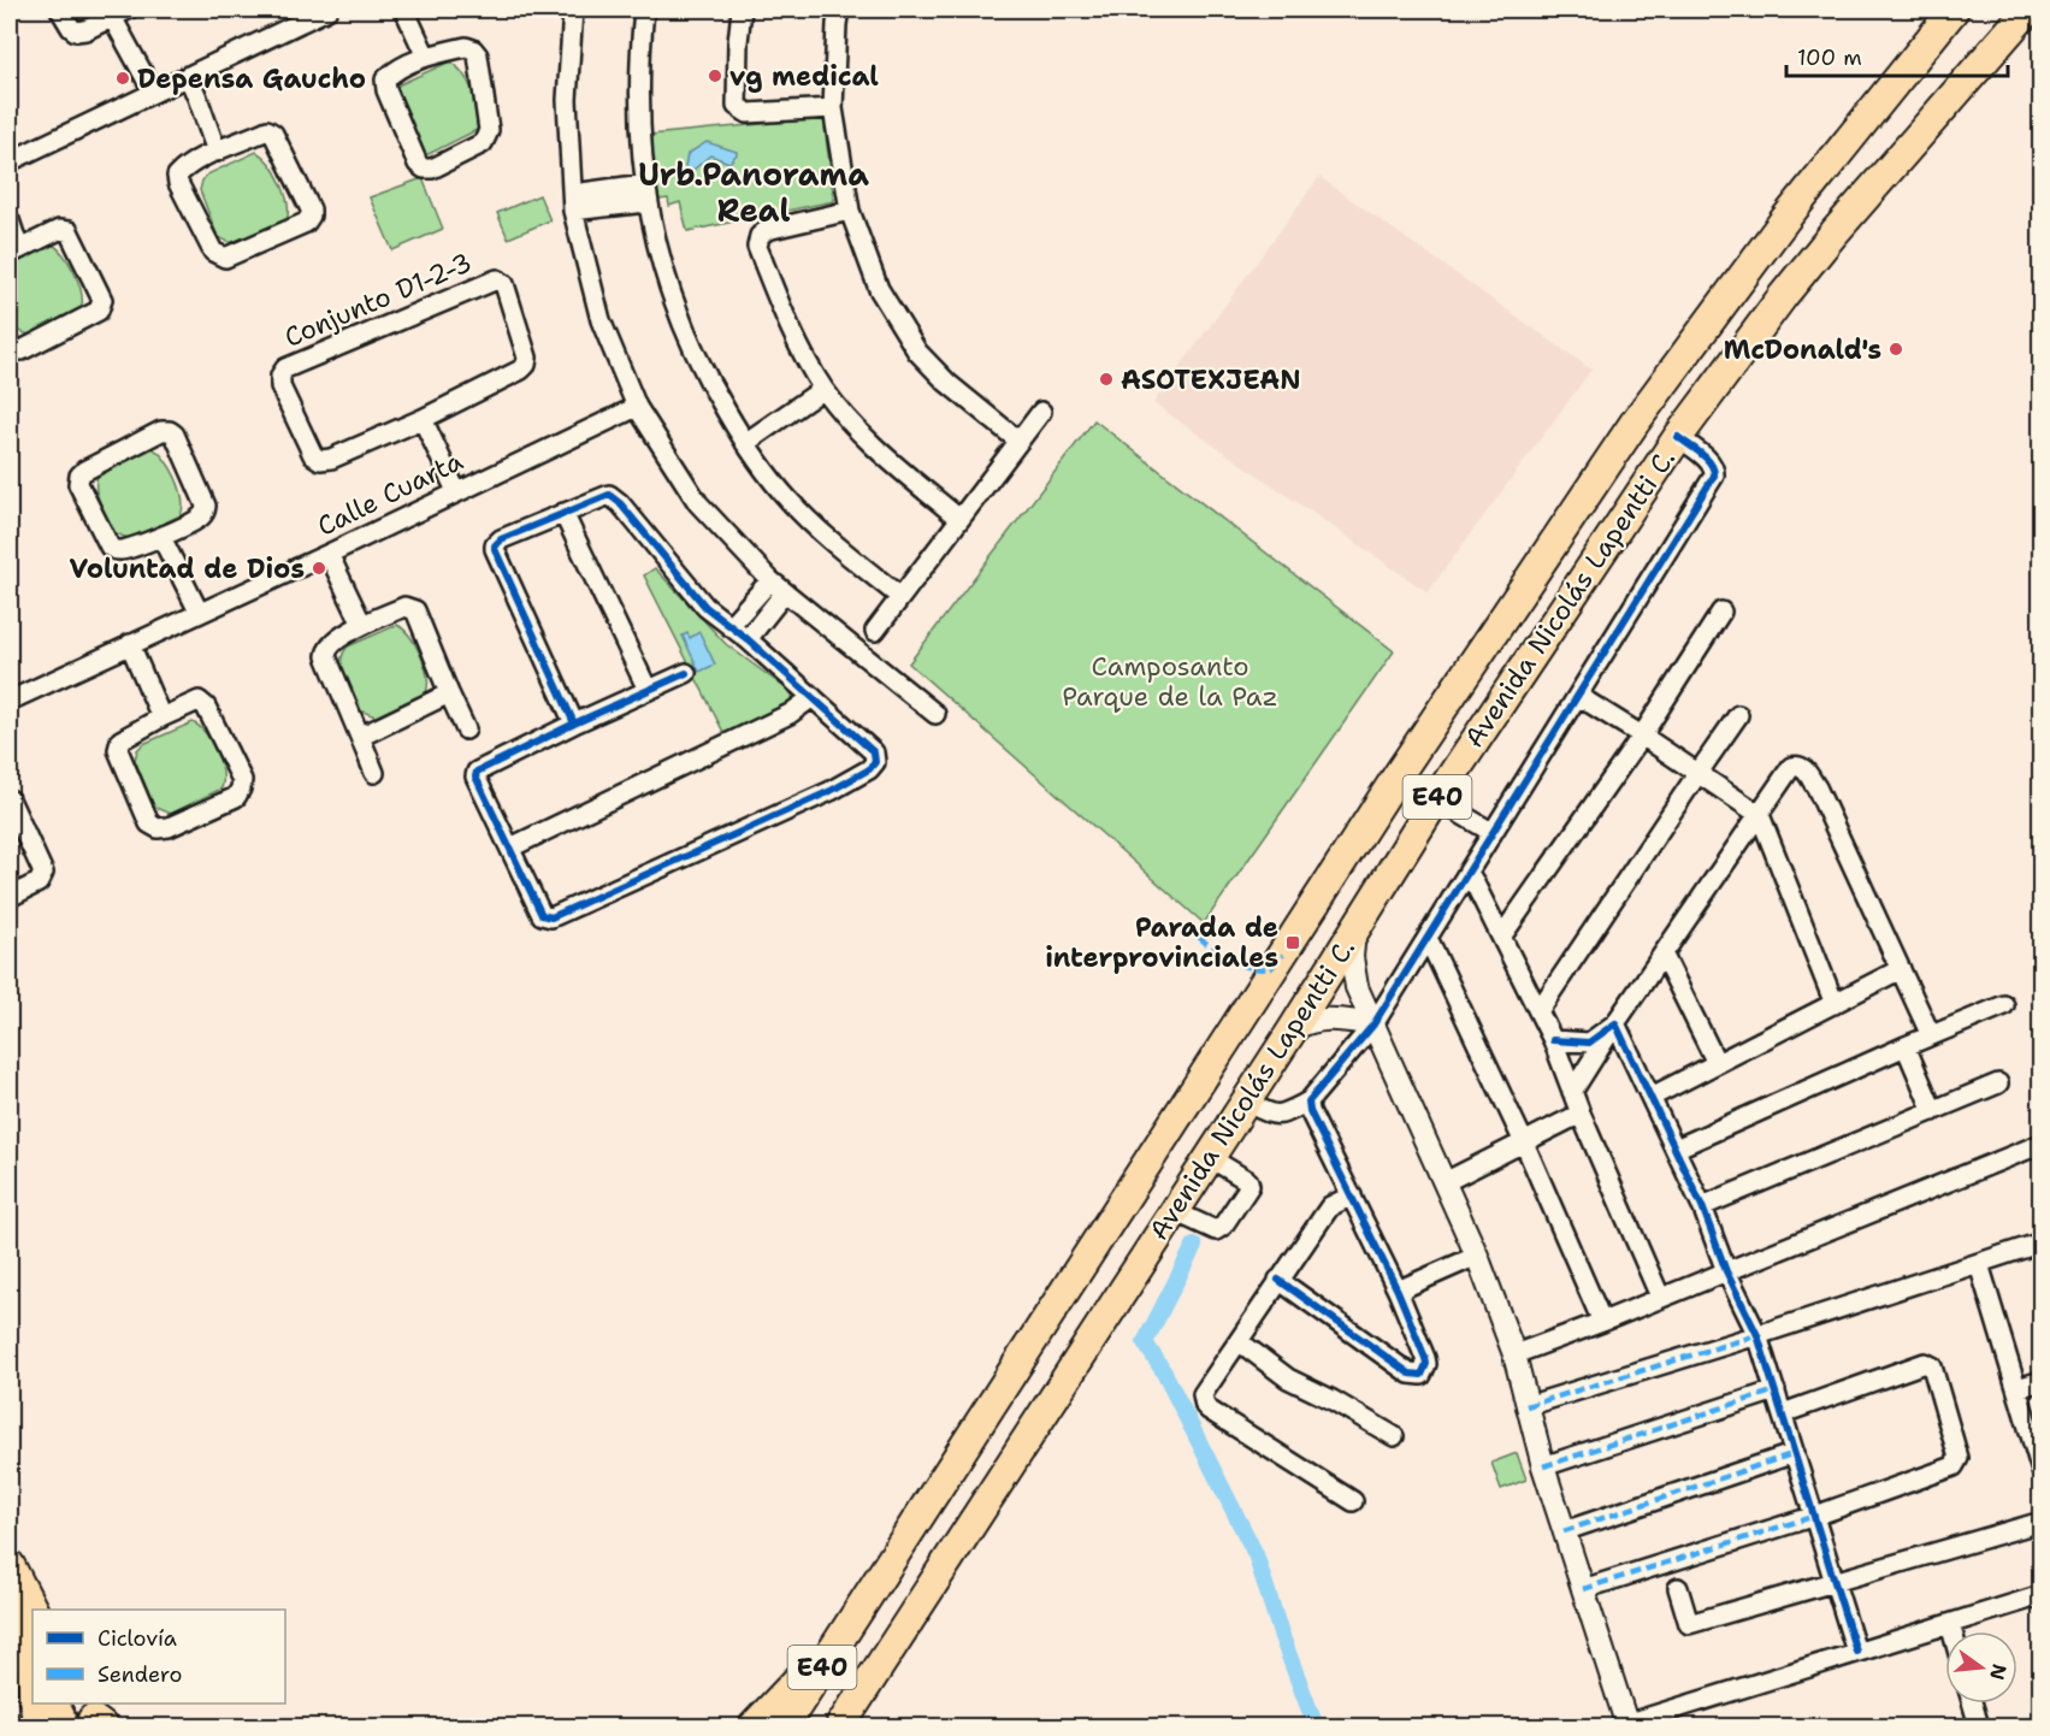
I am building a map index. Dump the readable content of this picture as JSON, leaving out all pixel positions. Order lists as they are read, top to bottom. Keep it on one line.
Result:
{"streets":{"main road":["Avenida Nicolás Lapentti C.","E40"],"street":["Conjunto D1-2-3","Calle Cuarta"]},"crossings":[["Avenida Nicolás Lapentti C.","E40"]],"districts":["Urb.Panorama Real"],"parks":["Camposanto Parque de la Paz"],"places":{"other":["vg medical","Depensa Gaucho","McDonald's","ASOTEXJEAN","Voluntad de Dios"],"transit":["Parada de interprovinciales"]},"legend":["Ciclovía","Sendero"],"scale_bar":"100 m","north":"right"}
